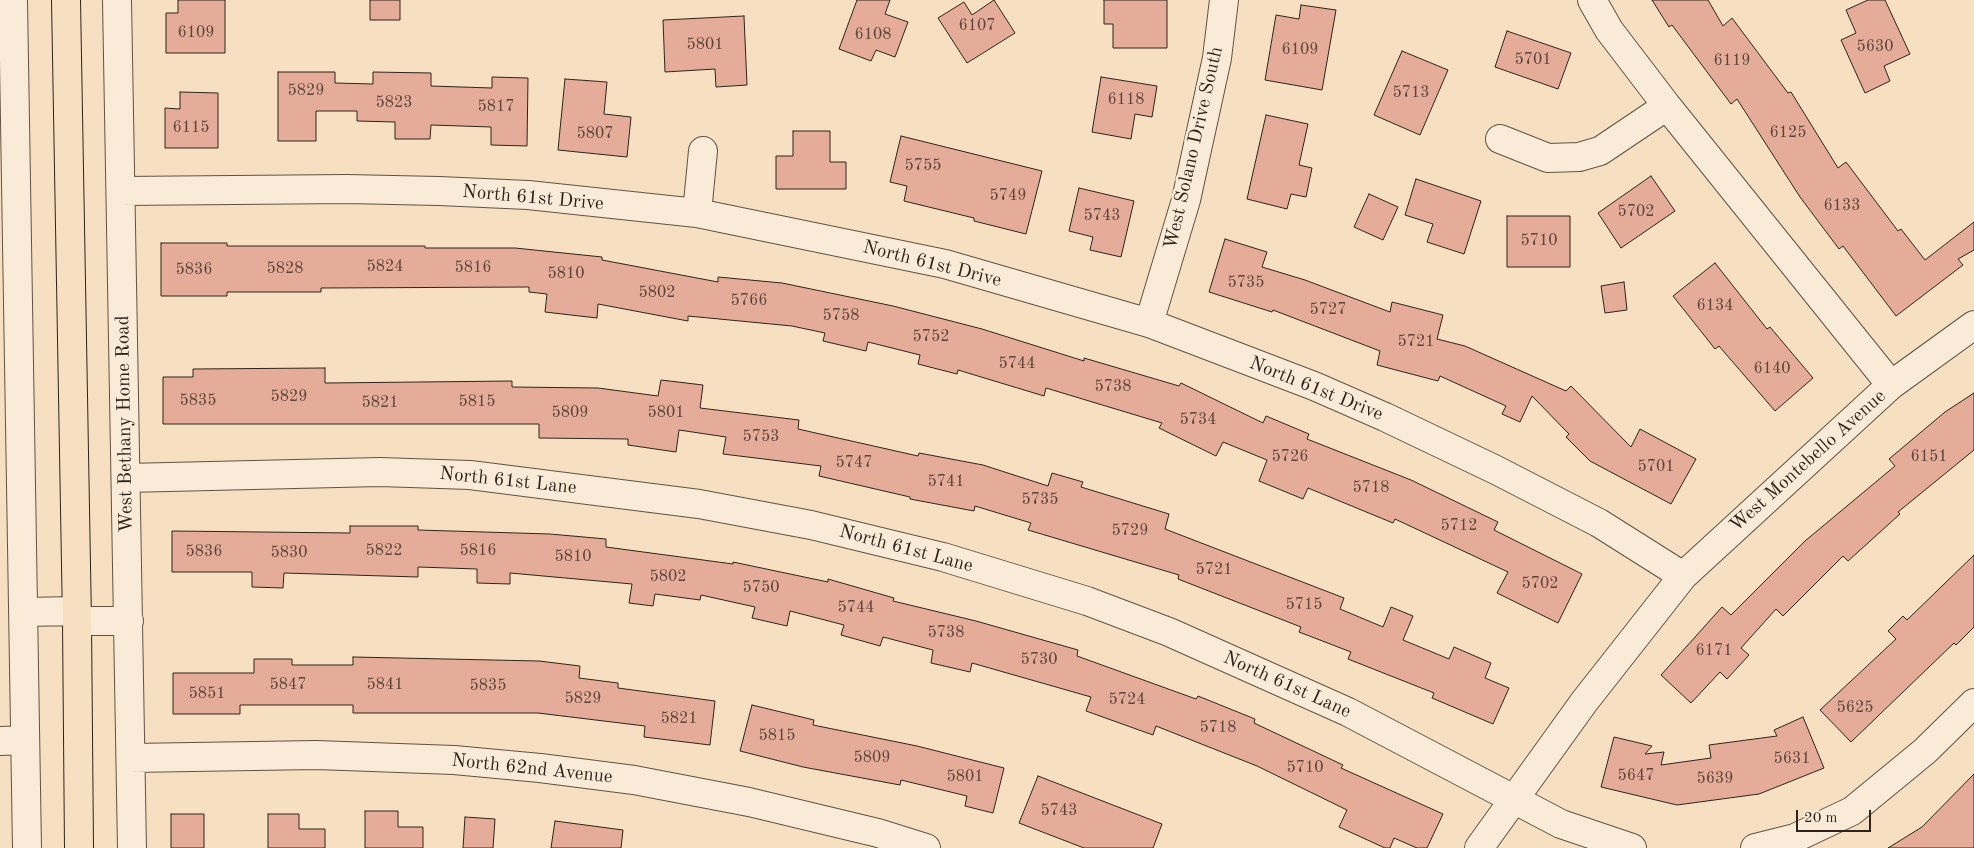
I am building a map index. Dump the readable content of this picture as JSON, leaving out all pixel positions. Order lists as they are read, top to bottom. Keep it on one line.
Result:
{"streets":{"street":["West Solano Drive South","North 61st Drive","West Bethany Home Road","West Montebello Avenue","North 61st Lane","North 62nd Avenue"]},"crossings":[["West Solano Drive South","North 61st Drive"],["North 61st Drive","West Bethany Home Road"],["North 61st Drive","West Montebello Avenue"],["West Bethany Home Road","North 61st Lane"],["West Bethany Home Road","North 62nd Avenue"],["West Montebello Avenue","North 61st Lane"]],"house_numbers":["6107","6109","6108","5801","5630","6109","5701","6119","5829","5713","6118","5823","5817","6115","6125","5807","5755","5749","6133","5702","5743","5710","5824","5816","5828","5836","5810","5735","5802","5766","6134","5727","5758","5752","5721","5744","6140","5738","5829","5835","5815","5821","5809","5801","5734","5753","5726","6151","5747","5701","5741","5718","5735","5712","5729","5822","5816","5836","5830","5810","5721","5802","5702","5750","5715","5744","5738","6171","5730","5847","5841","5835","5851","5829","5724","5625","5821","5718","5815","5809","5631","5710","5647","5801","5639","5743"],"scale_bar":"20 m"}
